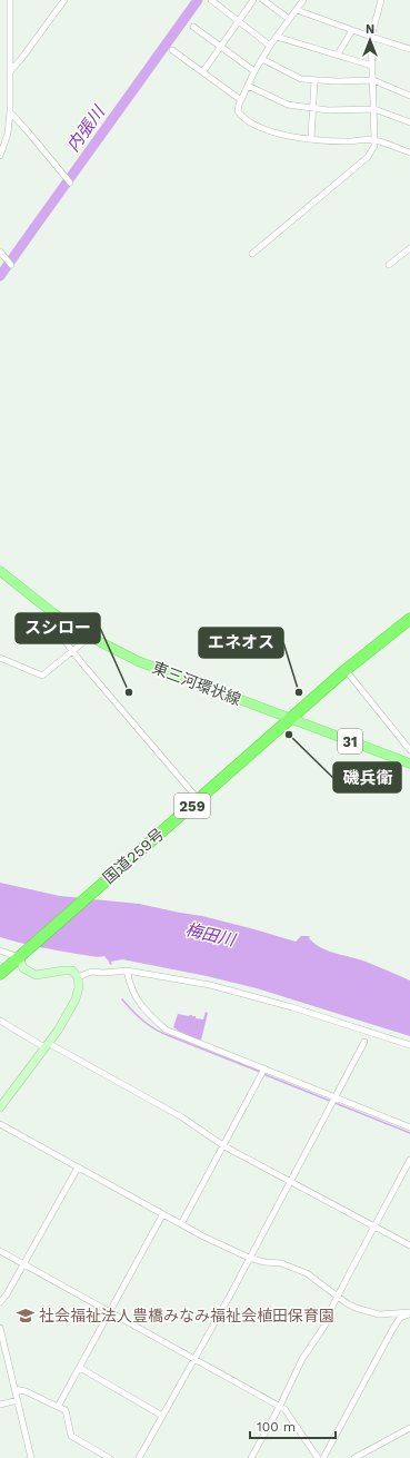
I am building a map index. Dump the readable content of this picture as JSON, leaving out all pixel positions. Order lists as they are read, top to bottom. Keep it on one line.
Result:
{"streets":{"highway":["259","国道259号"],"main road":["東三河環状線","31"]},"crossings":[["東三河環状線","国道259号"]],"water":["内張川","梅田川"],"places":{"other":["スシロー","エネオス","磯兵衛"],"school or university":["社会福祉法人豊橋みなみ福祉会植田保育園"]},"scale_bar":"100 m","north":"top"}
